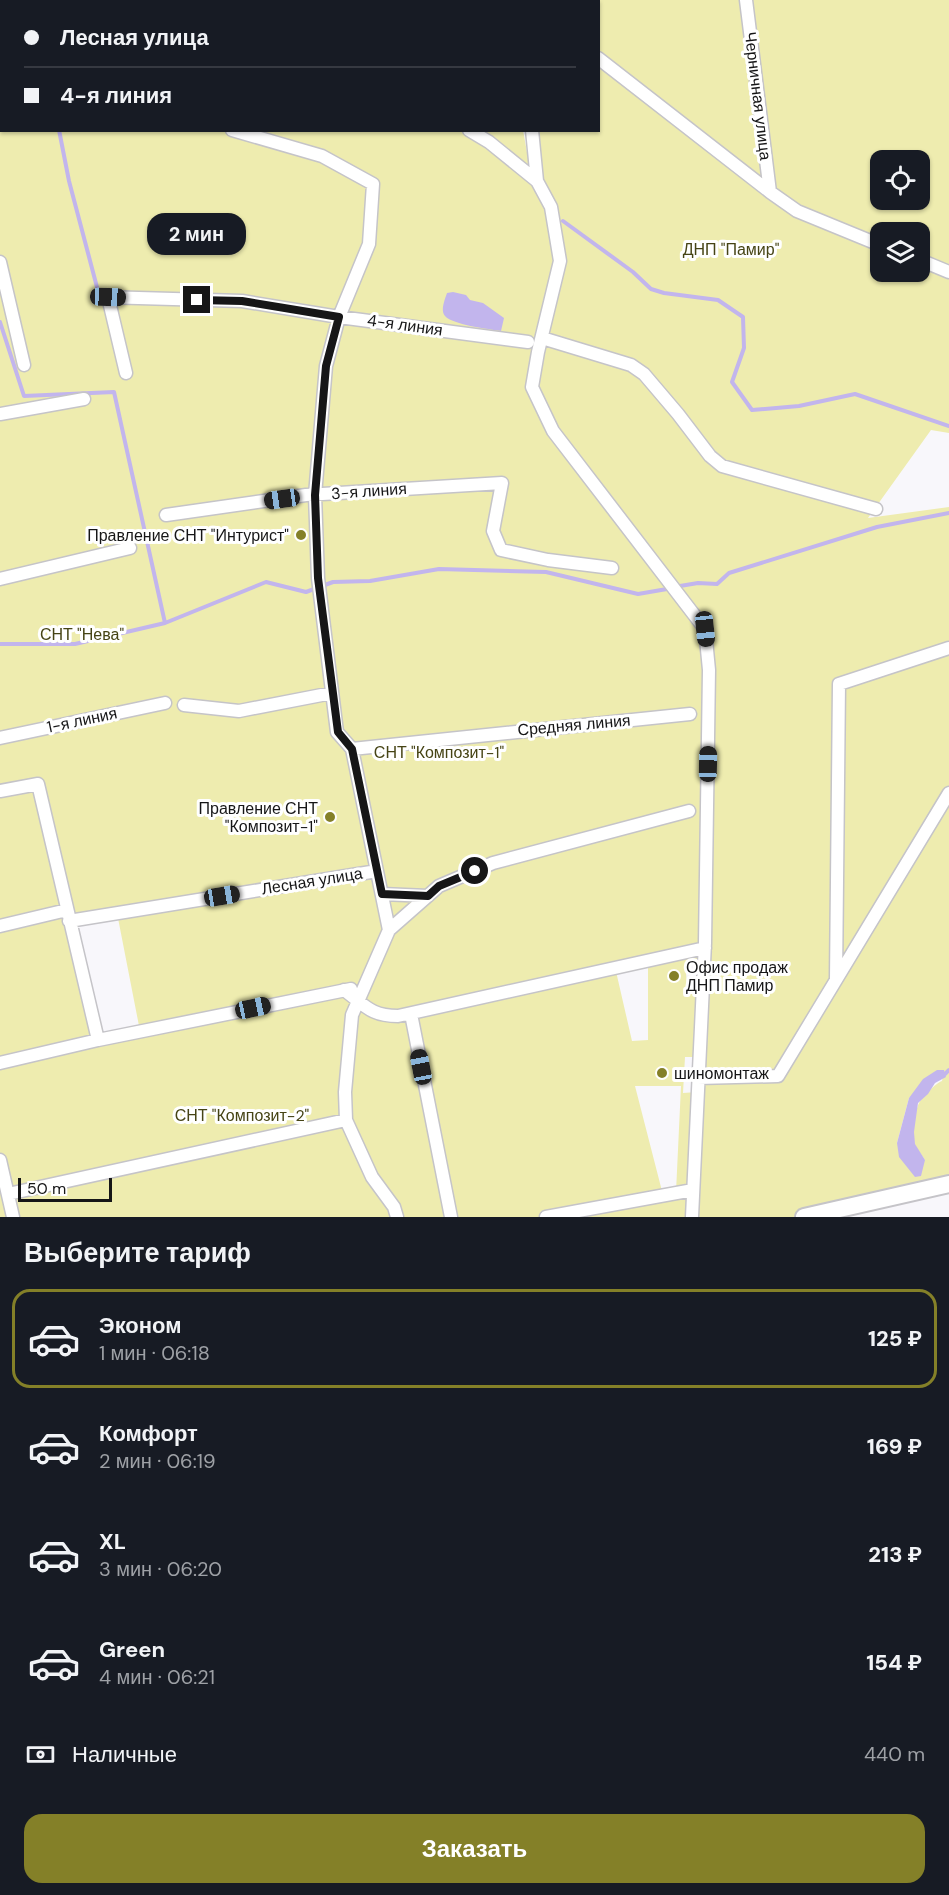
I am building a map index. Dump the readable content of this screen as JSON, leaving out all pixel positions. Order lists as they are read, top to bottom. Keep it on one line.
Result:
{"streets":{"street":["Черничная улица","4-я линия","3-я линия","1-я линия","Средняя линия","Лесная улица"]},"parks":["ДНП \"Памир\"","СНТ \"Нева\"","СНТ \"Композит-1\"","СНТ \"Композит-2\""],"places":["Правление СНТ \"Интурист\"","Правление СНТ \"Композит-1\"","Офис продаж ДНП Памир","шиномонтаж"],"scale_bar":"50 m","page":{"banner":["Лесная улица","4-я линия"],"bubble":"2 мин","scale":"50 m","heading":"Выберите тариф","list":[{"name":"Эконом","note":"1 мин · 06:18","value":"125 ₽"},{"name":"Комфорт","note":"2 мин · 06:19","value":"169 ₽"},{"name":"XL","note":"3 мин · 06:20","value":"213 ₽"},{"name":"Green","note":"4 мин · 06:21","value":"154 ₽"}],"pay":["Наличные","440 m"],"buttons":"Заказать"}}
